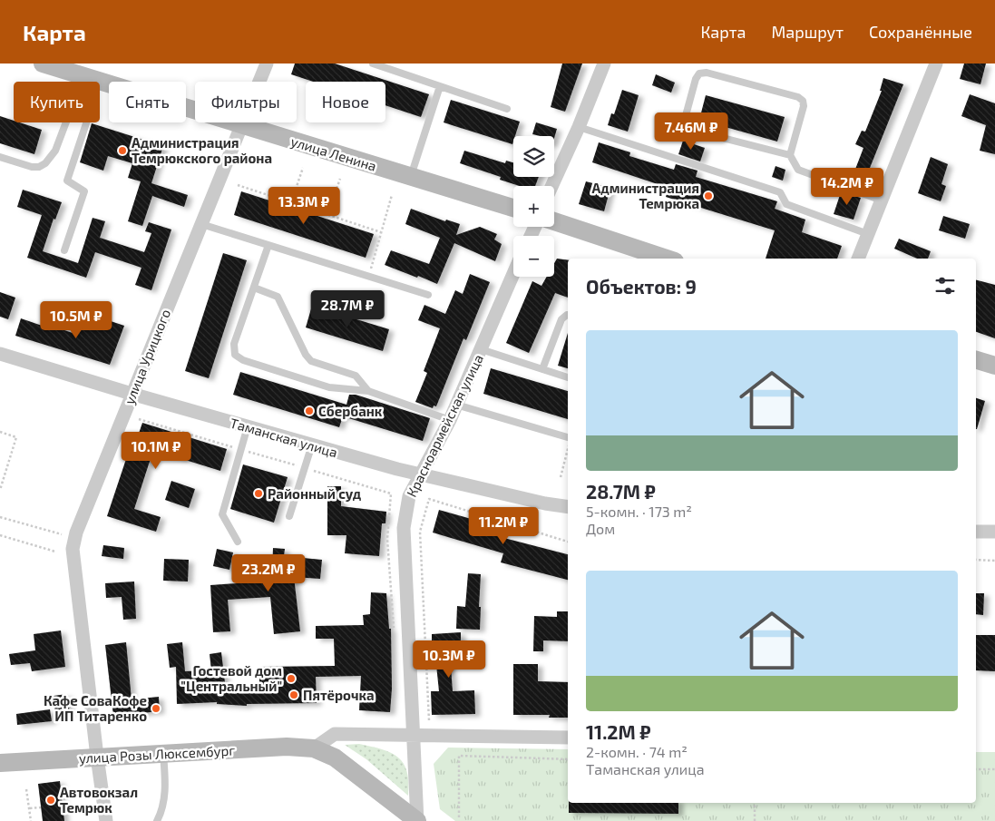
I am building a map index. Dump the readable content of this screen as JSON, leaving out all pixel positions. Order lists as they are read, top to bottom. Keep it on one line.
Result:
{"streets":{"street":["улица Ленина","улица Урицкого","Красноармейская улица","Таманская улица","улица Розы Люксембург"]},"crossings":[["улица Ленина","улица Урицкого"],["улица Урицкого","Таманская улица"],["улица Урицкого","улица Розы Люксембург"],["Красноармейская улица","Таманская улица"],["Красноармейская улица","улица Розы Люксембург"]],"places":["Администрация Темрюкского района","Администрация Темрюка","Сбербанк","Районный суд","Гостевой дом \"Центральный\"","Пятёрочка","Кафе СоваКофе ИП Титаренко","Автовокзал Темрюк"],"page":{"header":"Карта","nav":["Карта","Маршрут","Сохранённые"],"chip":["Купить","Снять","Фильтры","Новое"],"price":["7.46M ₽","14.2M ₽","13.3M ₽","28.7M ₽","10.5M ₽","10.1M ₽","11.2M ₽","23.2M ₽","10.3M ₽"],"map_buttons":["+","−"],"heading":"Объектов: 9","list":[{"name":"28.7M ₽","note":"5-комн. · 173 m² · Дом"},{"name":"11.2M ₽","note":"2-комн. · 74 m² · Таманская улица"}]}}
